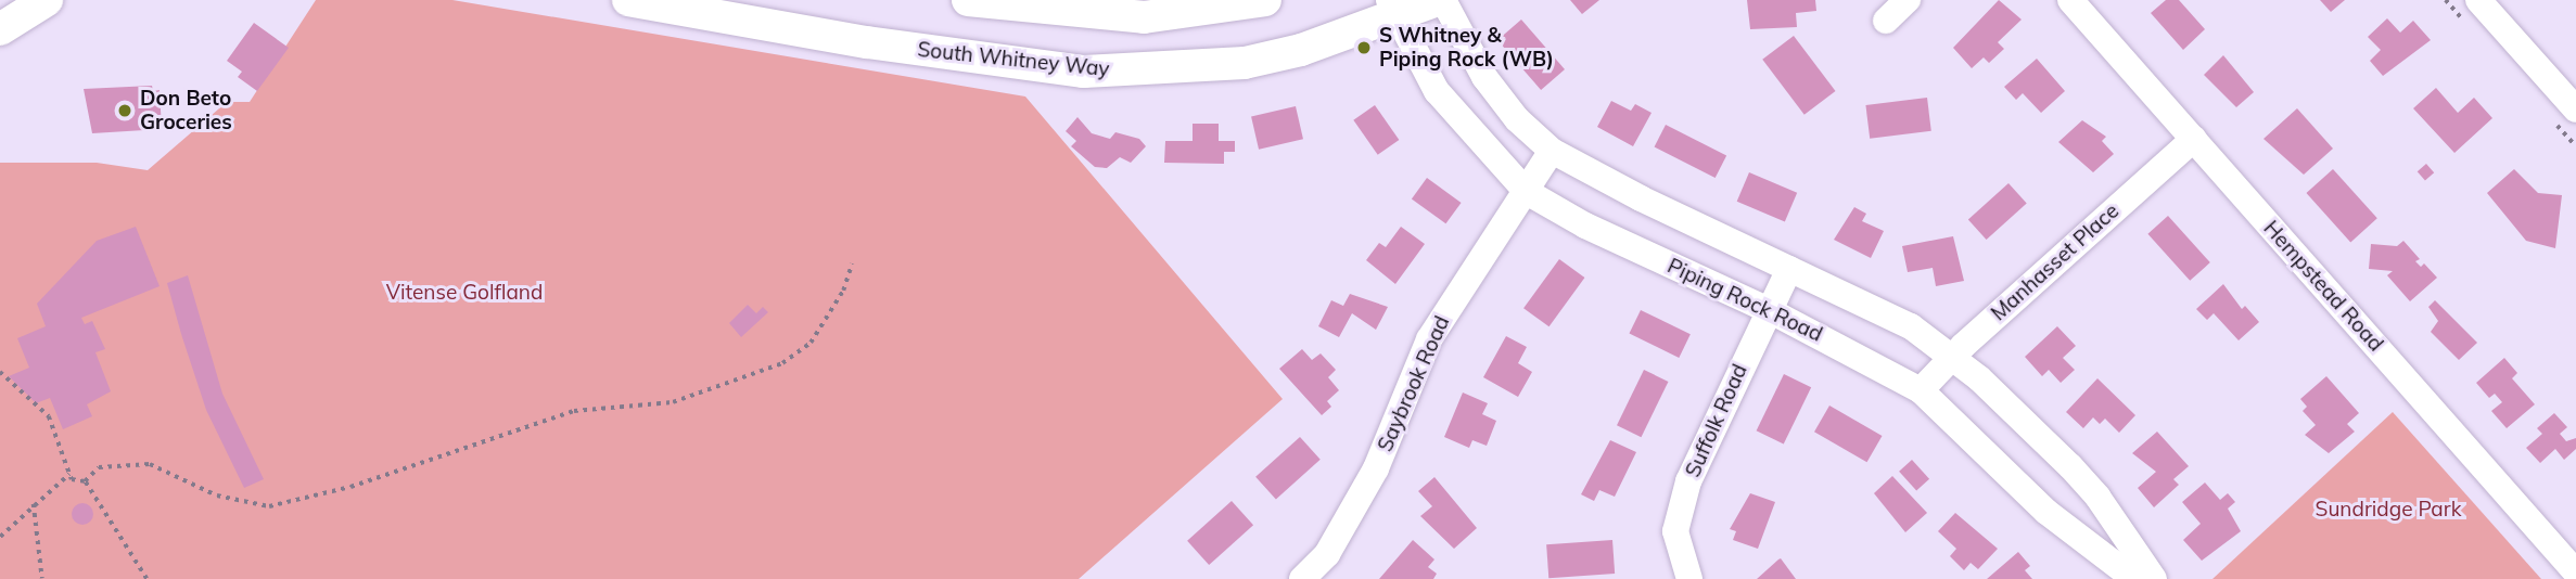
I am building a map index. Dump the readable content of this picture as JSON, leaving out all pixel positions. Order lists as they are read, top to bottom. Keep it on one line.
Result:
{"streets":{"main road":["South Whitney Way"],"street":["Manhasset Place","Hempstead Road","Piping Rock Road","Saybrook Road","Suffolk Road"]},"crossings":[["South Whitney Way","Piping Rock Road"],["Manhasset Place","Hempstead Road"],["Manhasset Place","Piping Rock Road"],["Piping Rock Road","Saybrook Road"],["Piping Rock Road","Suffolk Road"]],"parks":["Vitense Golfland","Sundridge Park"],"places":["S Whitney & Piping Rock (WB)","Don Beto Groceries"]}
